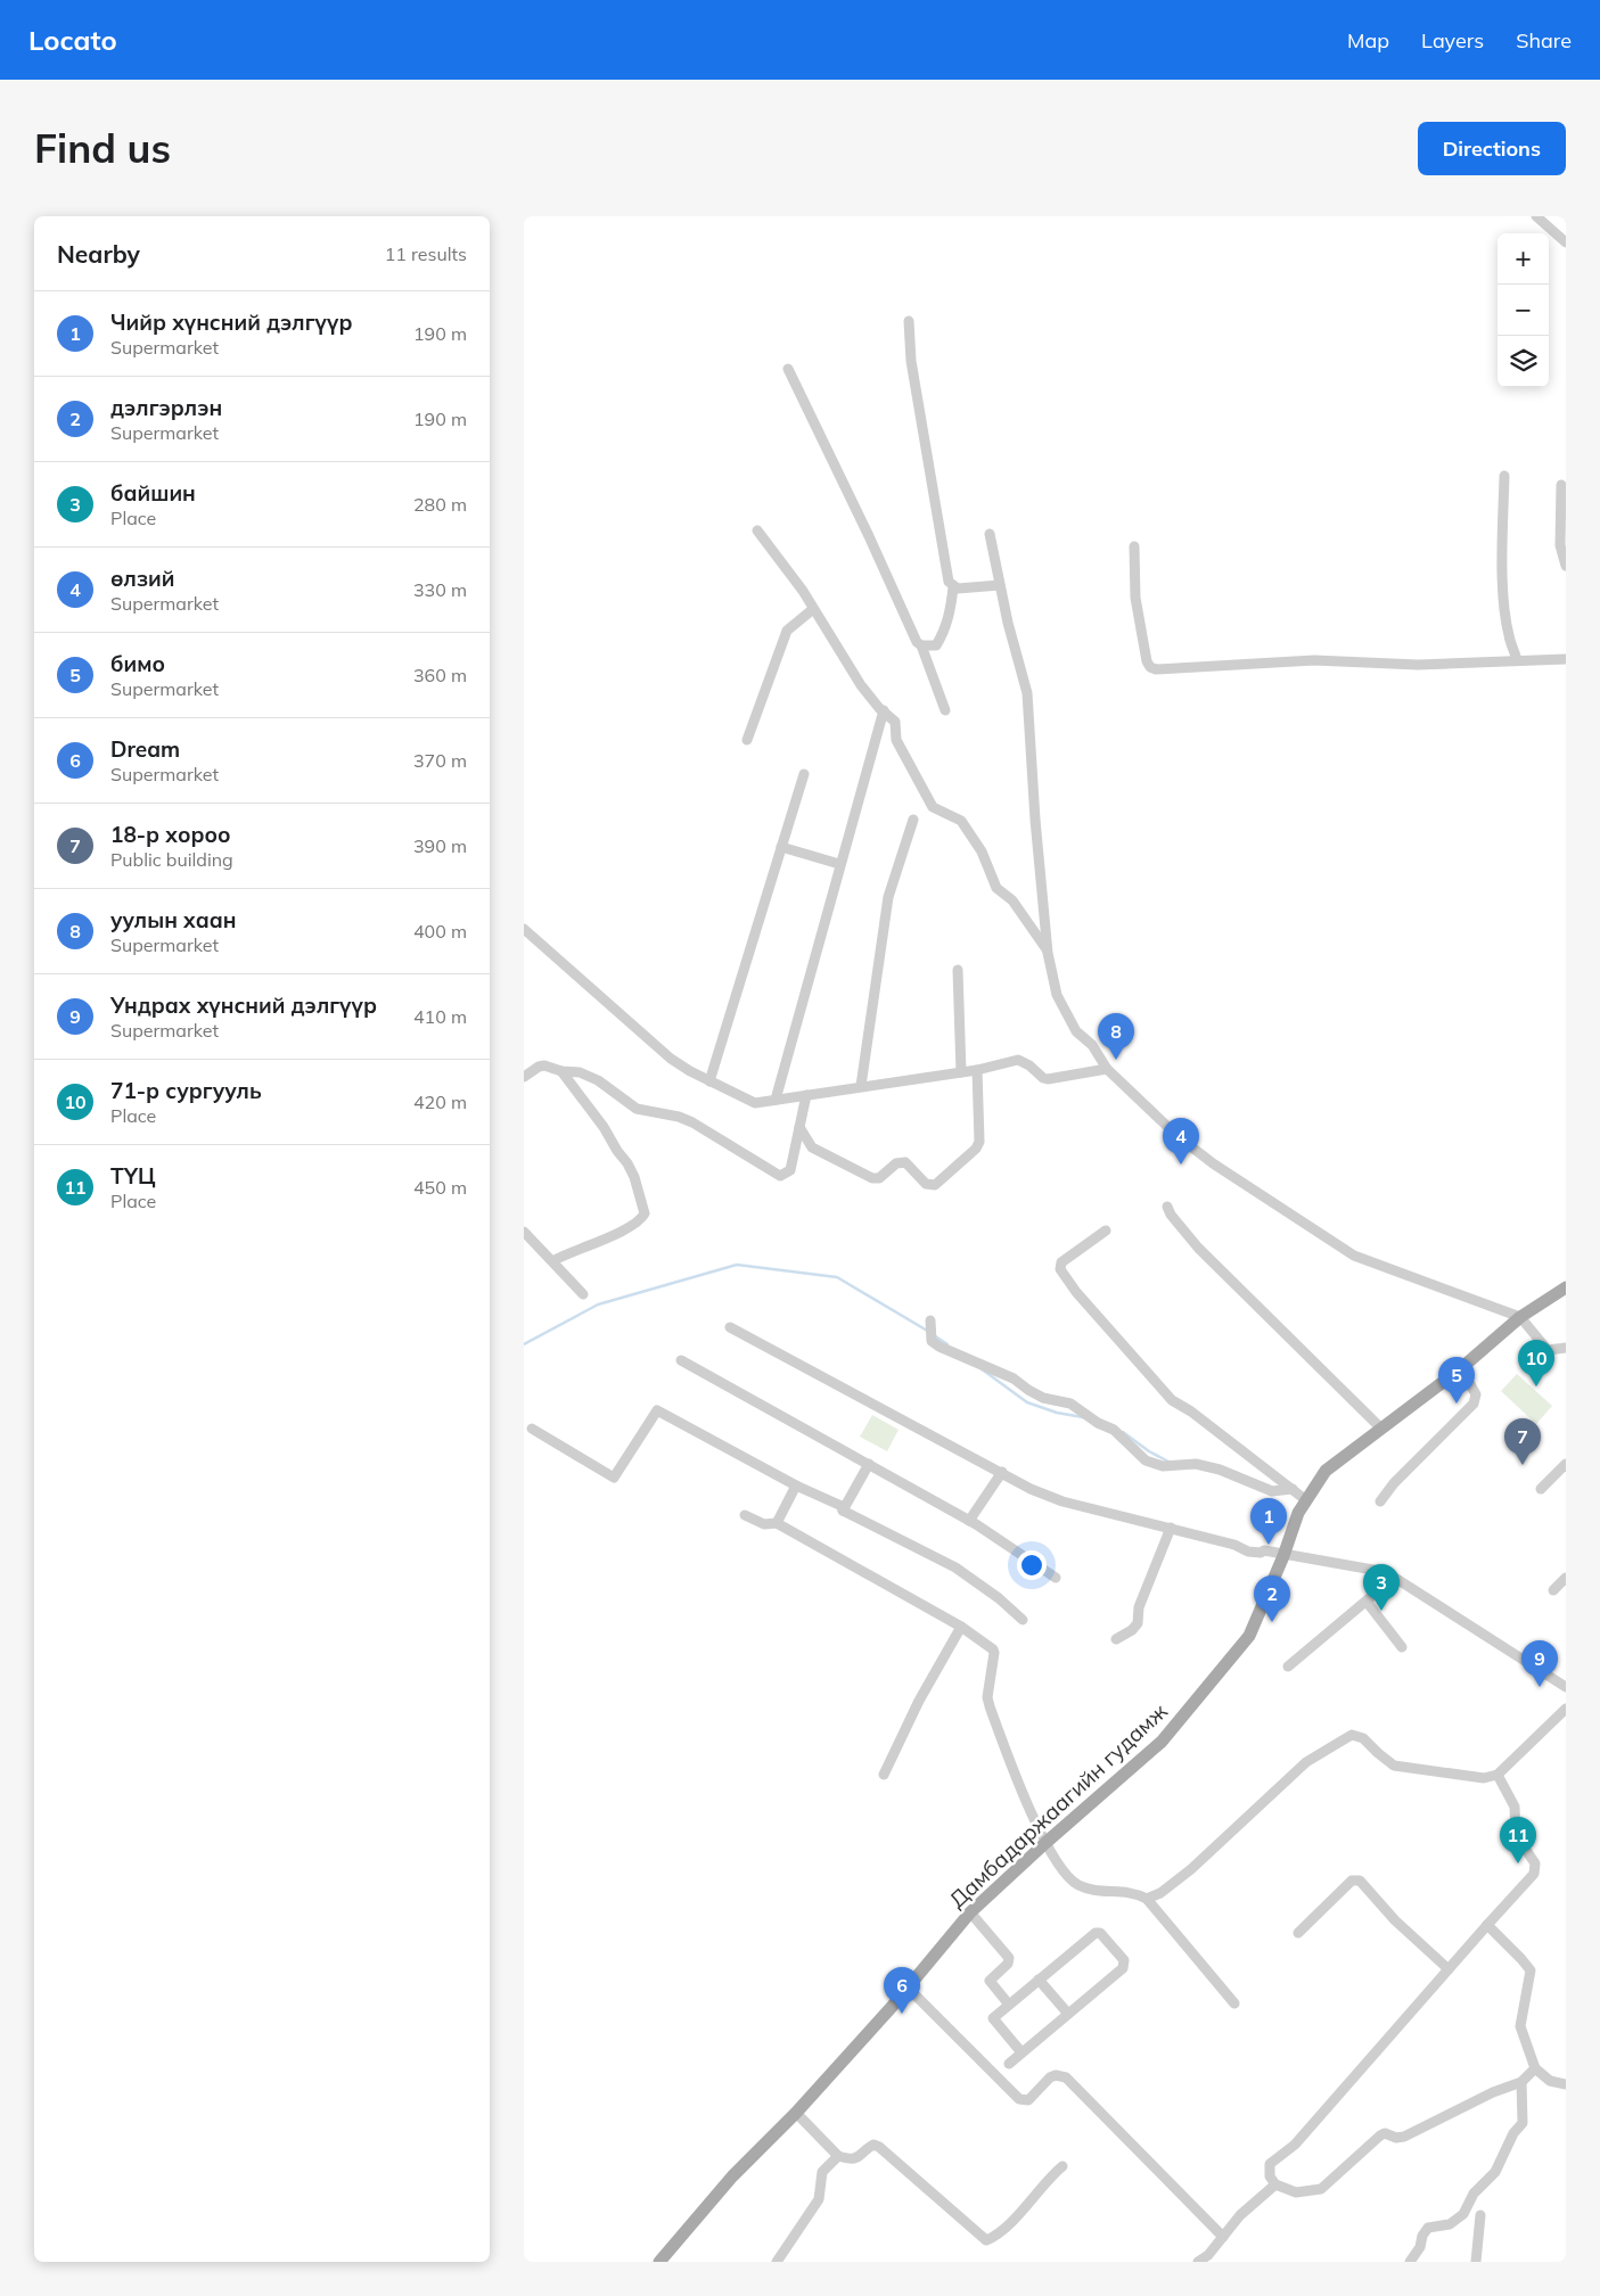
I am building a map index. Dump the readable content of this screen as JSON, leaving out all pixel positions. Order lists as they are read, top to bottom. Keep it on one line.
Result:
{"streets":{"main road":["Дамбадаржаагийн гудамж"]},"page":{"header":"Locato","nav":["Map","Layers","Share"],"buttons":"Directions","title":"Find us","heading":["Nearby","11 results"],"map_buttons":["+","−"],"list":[{"mark":"1","name":"Чийр хүнсний дэлгүүр","note":"Supermarket","value":"190 m"},{"mark":"2","name":"дэлгэрлэн","note":"Supermarket","value":"190 m"},{"mark":"3","name":"байшин","note":"Place","value":"280 m"},{"mark":"4","name":"өлзий","note":"Supermarket","value":"330 m"},{"mark":"5","name":"бимо","note":"Supermarket","value":"360 m"},{"mark":"6","name":"Dream","note":"Supermarket","value":"370 m"},{"mark":"7","name":"18-р хороо","note":"Public building","value":"390 m"},{"mark":"8","name":"уулын хаан","note":"Supermarket","value":"400 m"},{"mark":"9","name":"Ундрах хүнсний дэлгүүр","note":"Supermarket","value":"410 m"},{"mark":"10","name":"71-р сургууль","note":"Place","value":"420 m"},{"mark":"11","name":"ТҮЦ","note":"Place","value":"450 m"}],"pins":["8","4","10","5","7","1","3","2","9","11","6"]}}
